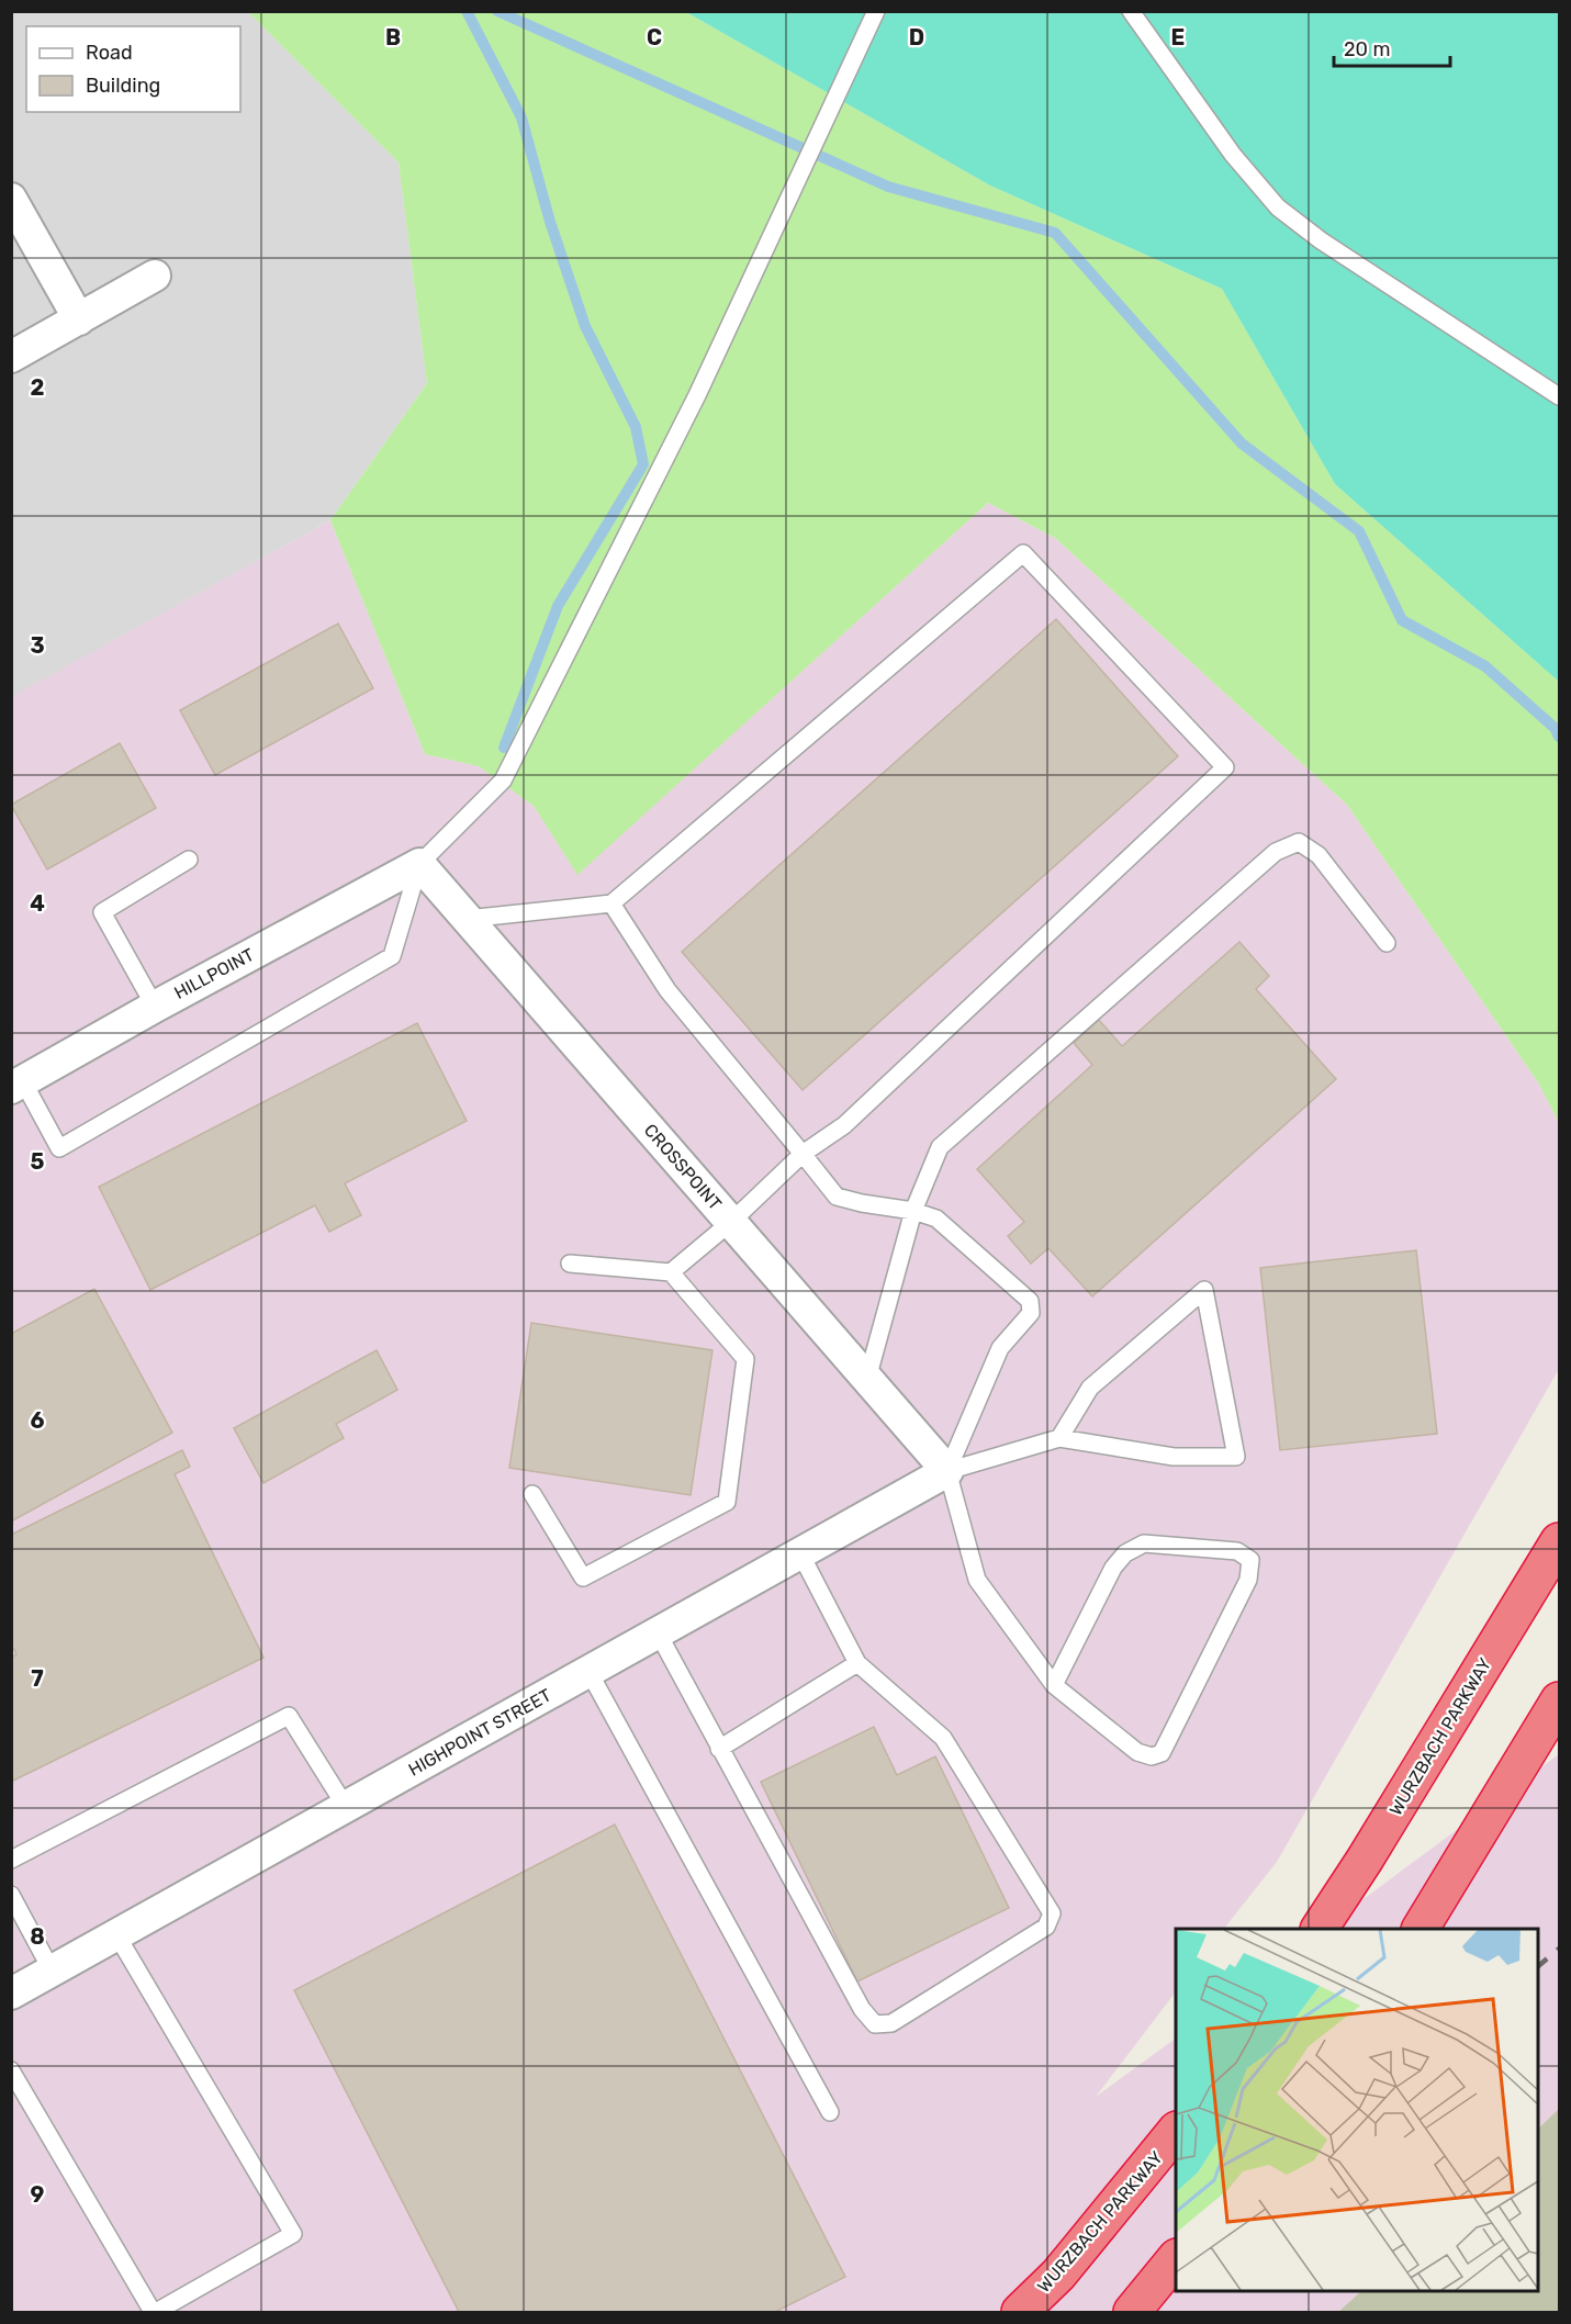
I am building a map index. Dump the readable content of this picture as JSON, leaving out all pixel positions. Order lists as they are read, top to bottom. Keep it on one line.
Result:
{"streets":{"highway":["WURZBACH PARKWAY"],"street":["HILLPOINT","CROSSPOINT","HIGHPOINT STREET"]},"crossings":[["HILLPOINT","CROSSPOINT"],["CROSSPOINT","HIGHPOINT STREET"]],"legend":["Road","Building"],"scale_bar":"20 m","grid":{"columns":["B","C","D","E"],"rows":["2","3","4","5","6","7","8","9"]}}
